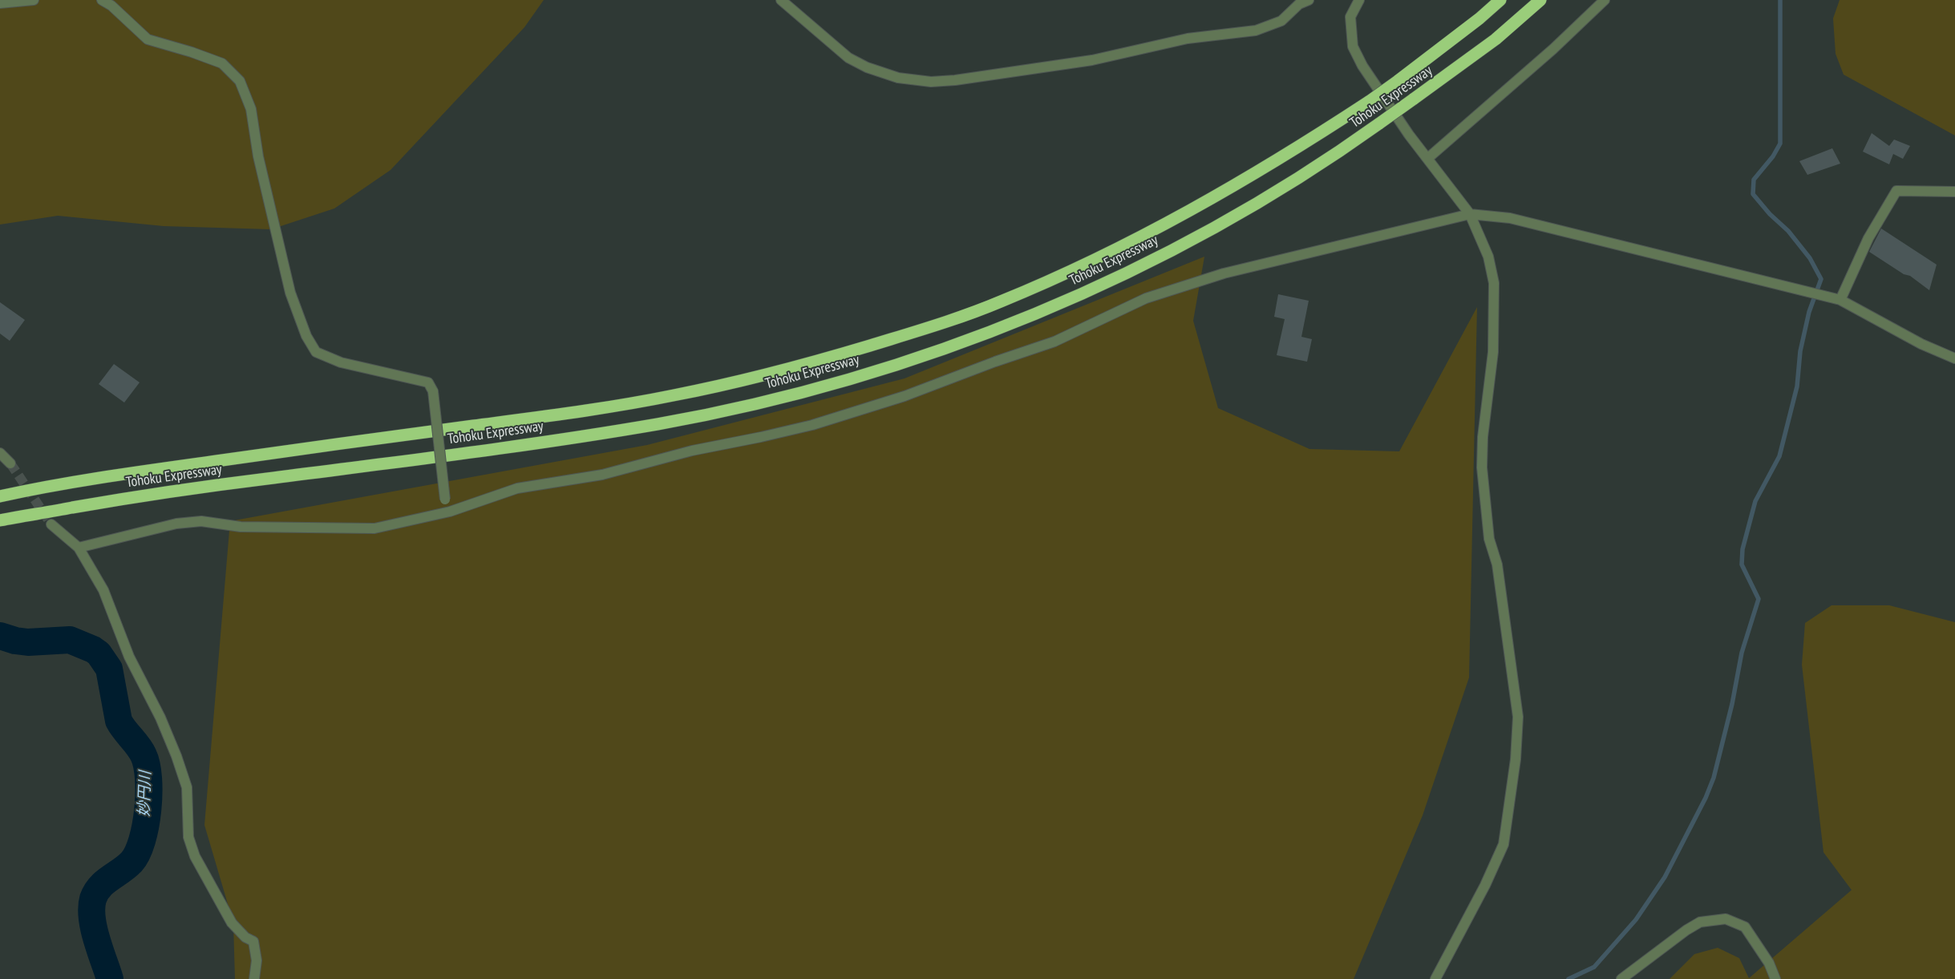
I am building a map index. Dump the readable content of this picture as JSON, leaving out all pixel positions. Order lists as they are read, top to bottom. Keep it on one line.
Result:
{"streets":{"highway":["Tohoku Expressway"]},"water":["妙円川"]}
